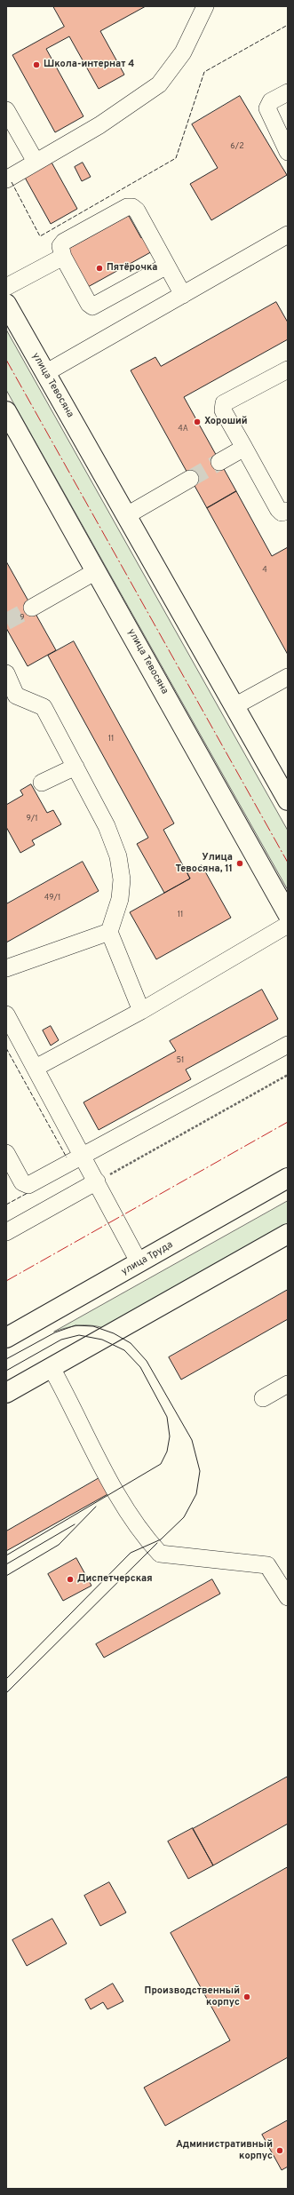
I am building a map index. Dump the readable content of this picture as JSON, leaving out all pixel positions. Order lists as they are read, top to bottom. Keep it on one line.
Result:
{"streets":{"main road":["улица Тевосяна","улица Труда"]},"places":["Школа-интернат 4","Пятёрочка","Хороший","Улица Тевосяна, 11","Диспетчерская","Производственный корпус","Административный корпус"],"house_numbers":["6/2","4А","4","9","11","9/1","49/1","11","51"]}
